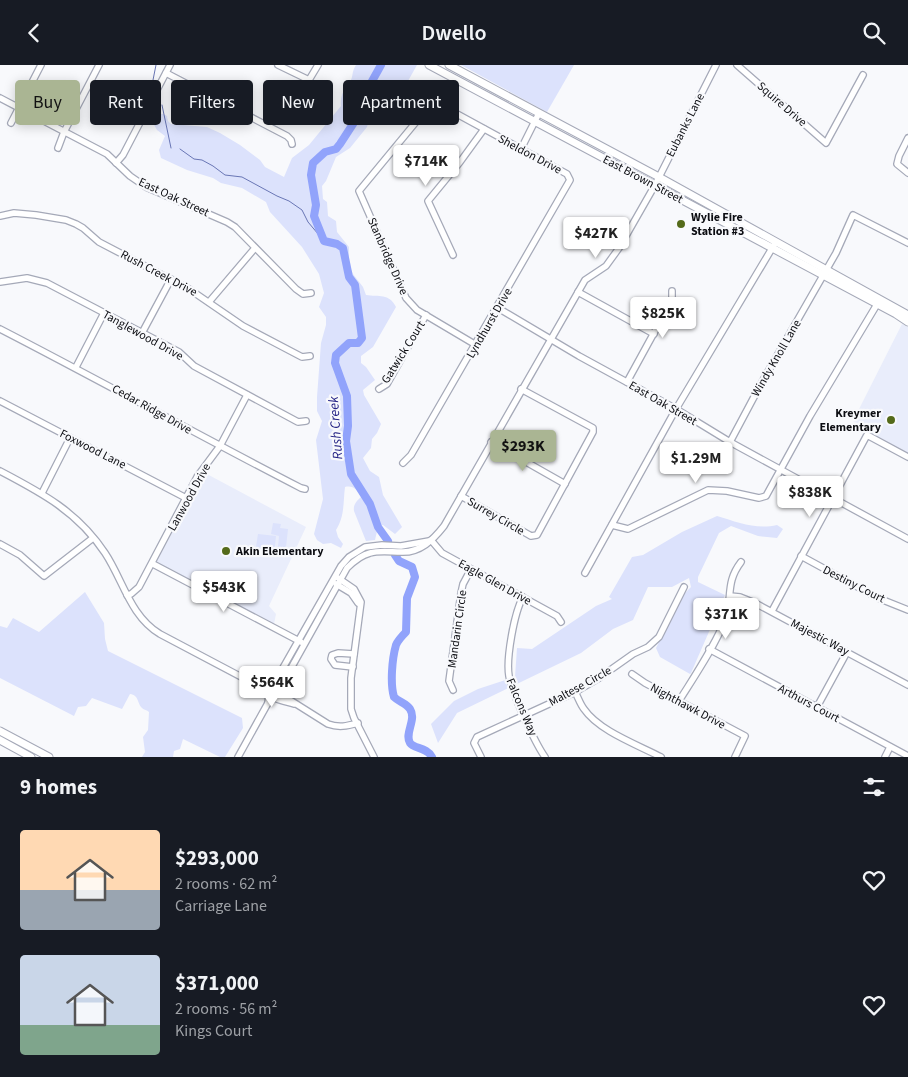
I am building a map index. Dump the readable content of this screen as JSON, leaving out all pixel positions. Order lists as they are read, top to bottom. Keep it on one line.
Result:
{"streets":{"main road":["East Brown Street"],"street":["Squire Drive","Eubanks Lane","Sheldon Drive","East Oak Street","Stanbridge Drive","Rush Creek Drive","Lyndhurst Drive","Tanglewood Drive","Gatwick Court","Windy Knoll Lane","Cedar Ridge Drive","Foxwood Lane","Lanwood Drive","Surrey Circle","Eagle Glen Drive","Destiny Court","Mandarin Circle","Majestic Way","Maltese Circle","Arthurs Court","Nighthawk Drive","Falcons Way"]},"crossings":[["Eubanks Lane","East Brown Street"],["Eubanks Lane","East Oak Street"],["Eubanks Lane","Surrey Circle"],["Eubanks Lane","Eagle Glen Drive"],["Sheldon Drive","Stanbridge Drive"],["Sheldon Drive","Lyndhurst Drive"],["East Brown Street","Windy Knoll Lane"],["East Oak Street","Lyndhurst Drive"],["East Oak Street","Windy Knoll Lane"],["Stanbridge Drive","Lyndhurst Drive"],["Stanbridge Drive","Gatwick Court"],["Tanglewood Drive","Lanwood Drive"],["Cedar Ridge Drive","Lanwood Drive"],["Foxwood Lane","Lanwood Drive"],["Eagle Glen Drive","Mandarin Circle"],["Eagle Glen Drive","Falcons Way"],["Maltese Circle","Falcons Way"]],"water":["Rush Creek"],"places":["Wylie Fire Station #3","Kreymer Elementary","Akin Elementary"],"page":{"header":"Dwello","chip":["Buy","Rent","Filters","New","Apartment"],"price":["$714K","$427K","$825K","$293K","$1.29M","$838K","$543K","$371K","$564K"],"heading":"9 homes","list":[{"name":"$293,000","note":"2 rooms · 62 m² · Carriage Lane"},{"name":"$371,000","note":"2 rooms · 56 m² · Kings Court"}]}}
